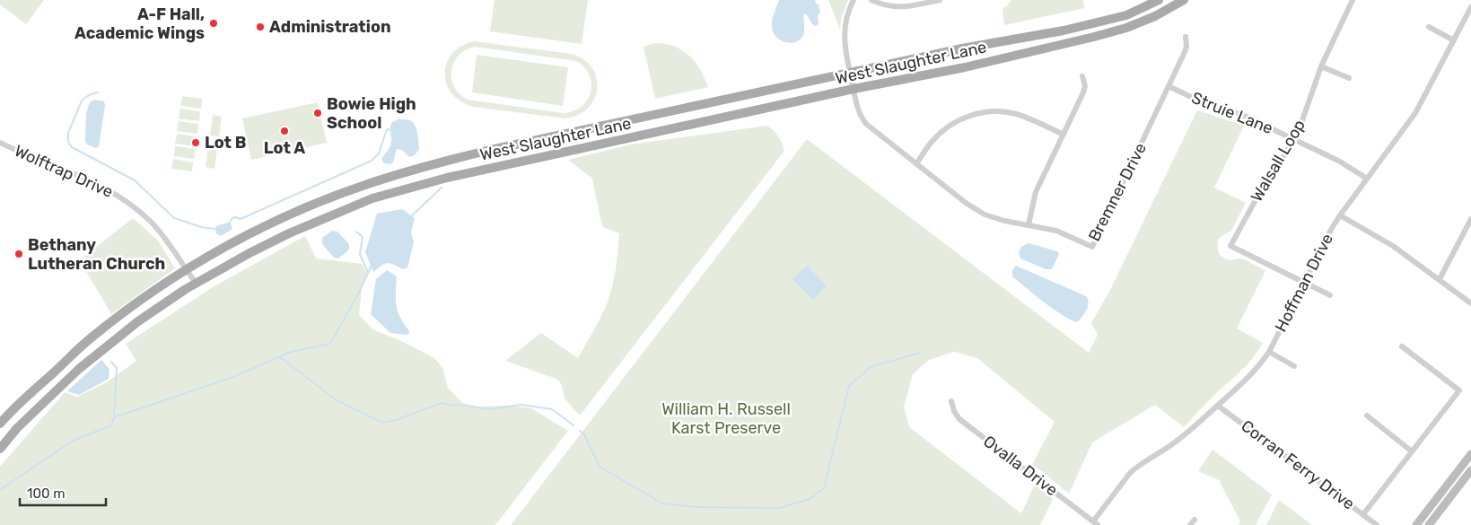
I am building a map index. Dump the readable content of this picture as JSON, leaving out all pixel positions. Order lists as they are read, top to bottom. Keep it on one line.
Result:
{"streets":{"main road":["West Slaughter Lane"],"street":["Struie Lane","Walsall Loop","Wolftrap Drive","Bremner Drive","Hoffman Drive","Corran Ferry Drive","Ovalla Drive"]},"crossings":[["West Slaughter Lane","Wolftrap Drive"],["West Slaughter Lane","Bremner Drive"],["Struie Lane","Walsall Loop"],["Struie Lane","Bremner Drive"],["Struie Lane","Hoffman Drive"],["Walsall Loop","Hoffman Drive"],["Hoffman Drive","Corran Ferry Drive"],["Hoffman Drive","Ovalla Drive"]],"parks":["William H. Russell Karst Preserve"],"places":["A-F Hall, Academic Wings","Administration","Bowie High School","Lot A","Lot B","Bethany Lutheran Church"],"scale_bar":"100 m"}
